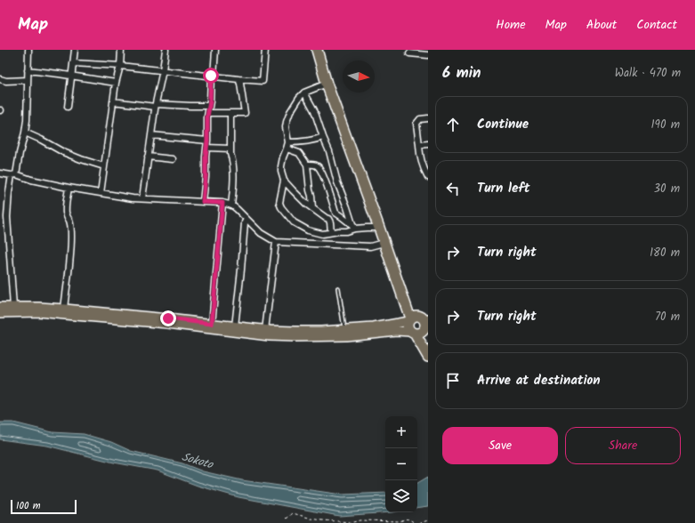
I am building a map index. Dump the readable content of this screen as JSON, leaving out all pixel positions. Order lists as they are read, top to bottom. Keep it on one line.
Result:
{"water":["Sokoto"],"scale_bar":"100 m","north":"right","page":{"header":"Map","nav":["Home","Map","About","Contact"],"heading":["6 min","Walk · 470 m"],"list":[["Continue","190 m"],["Turn left","30 m"],["Turn right","180 m"],["Turn right","70 m"],"Arrive at destination"],"map_buttons":["+","−"],"buttons":["Save","Share"],"scale":"100 m"}}
